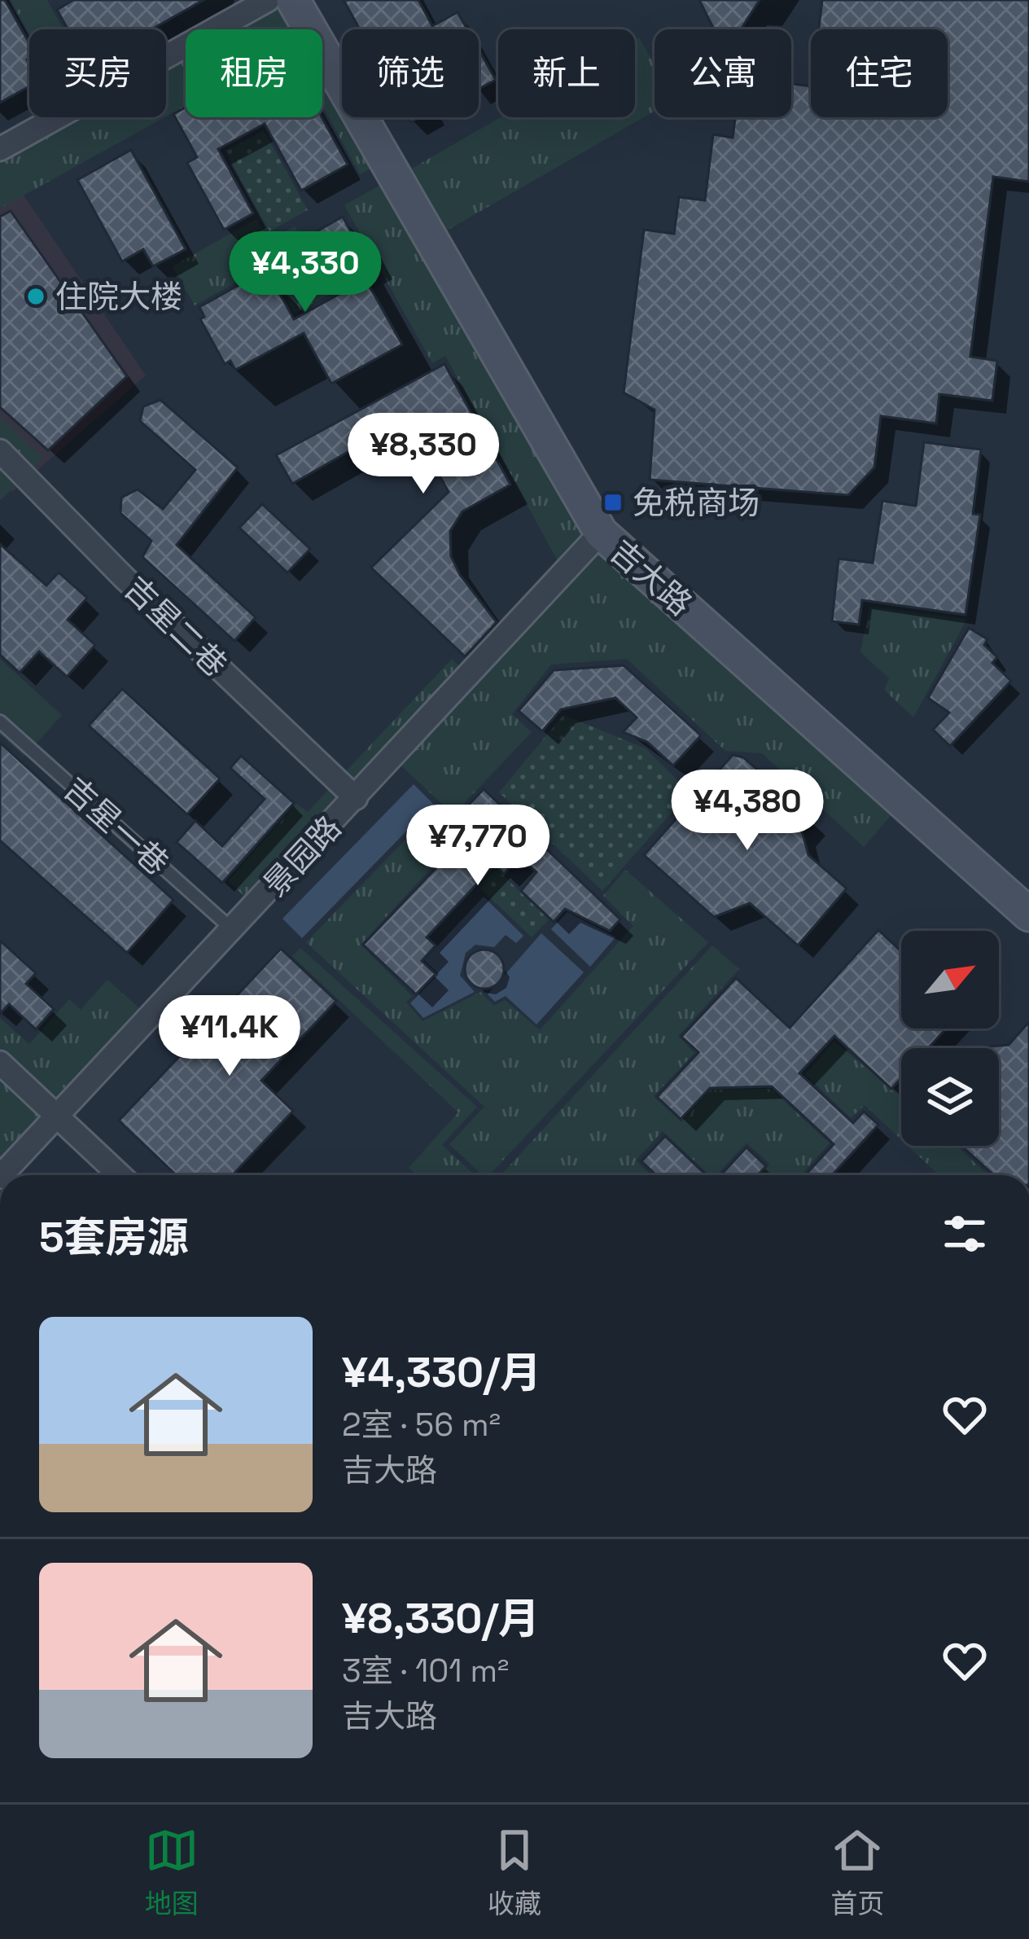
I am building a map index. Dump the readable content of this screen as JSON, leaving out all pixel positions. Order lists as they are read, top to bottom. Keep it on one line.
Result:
{"streets":{"main road":["吉大路"],"street":["吉星二巷","景园路"],"lane":["吉星一巷"]},"crossings":[["吉大路","景园路"],["吉星二巷","景园路"],["吉星一巷","景园路"]],"places":{"other":["住院大楼"],"transit":["免税商场"]},"north":"top right","page":{"chip":["买房","租房","筛选","新上","公寓","住宅"],"price":["¥4,330","¥8,330","¥4,380","¥7,770","¥11.4K"],"heading":"5套房源","list":[{"name":"¥4,330/月","note":"2室 · 56 m² · 吉大路"},{"name":"¥8,330/月","note":"3室 · 101 m² · 吉大路"}],"tabs":["地图","收藏","首页"]}}
